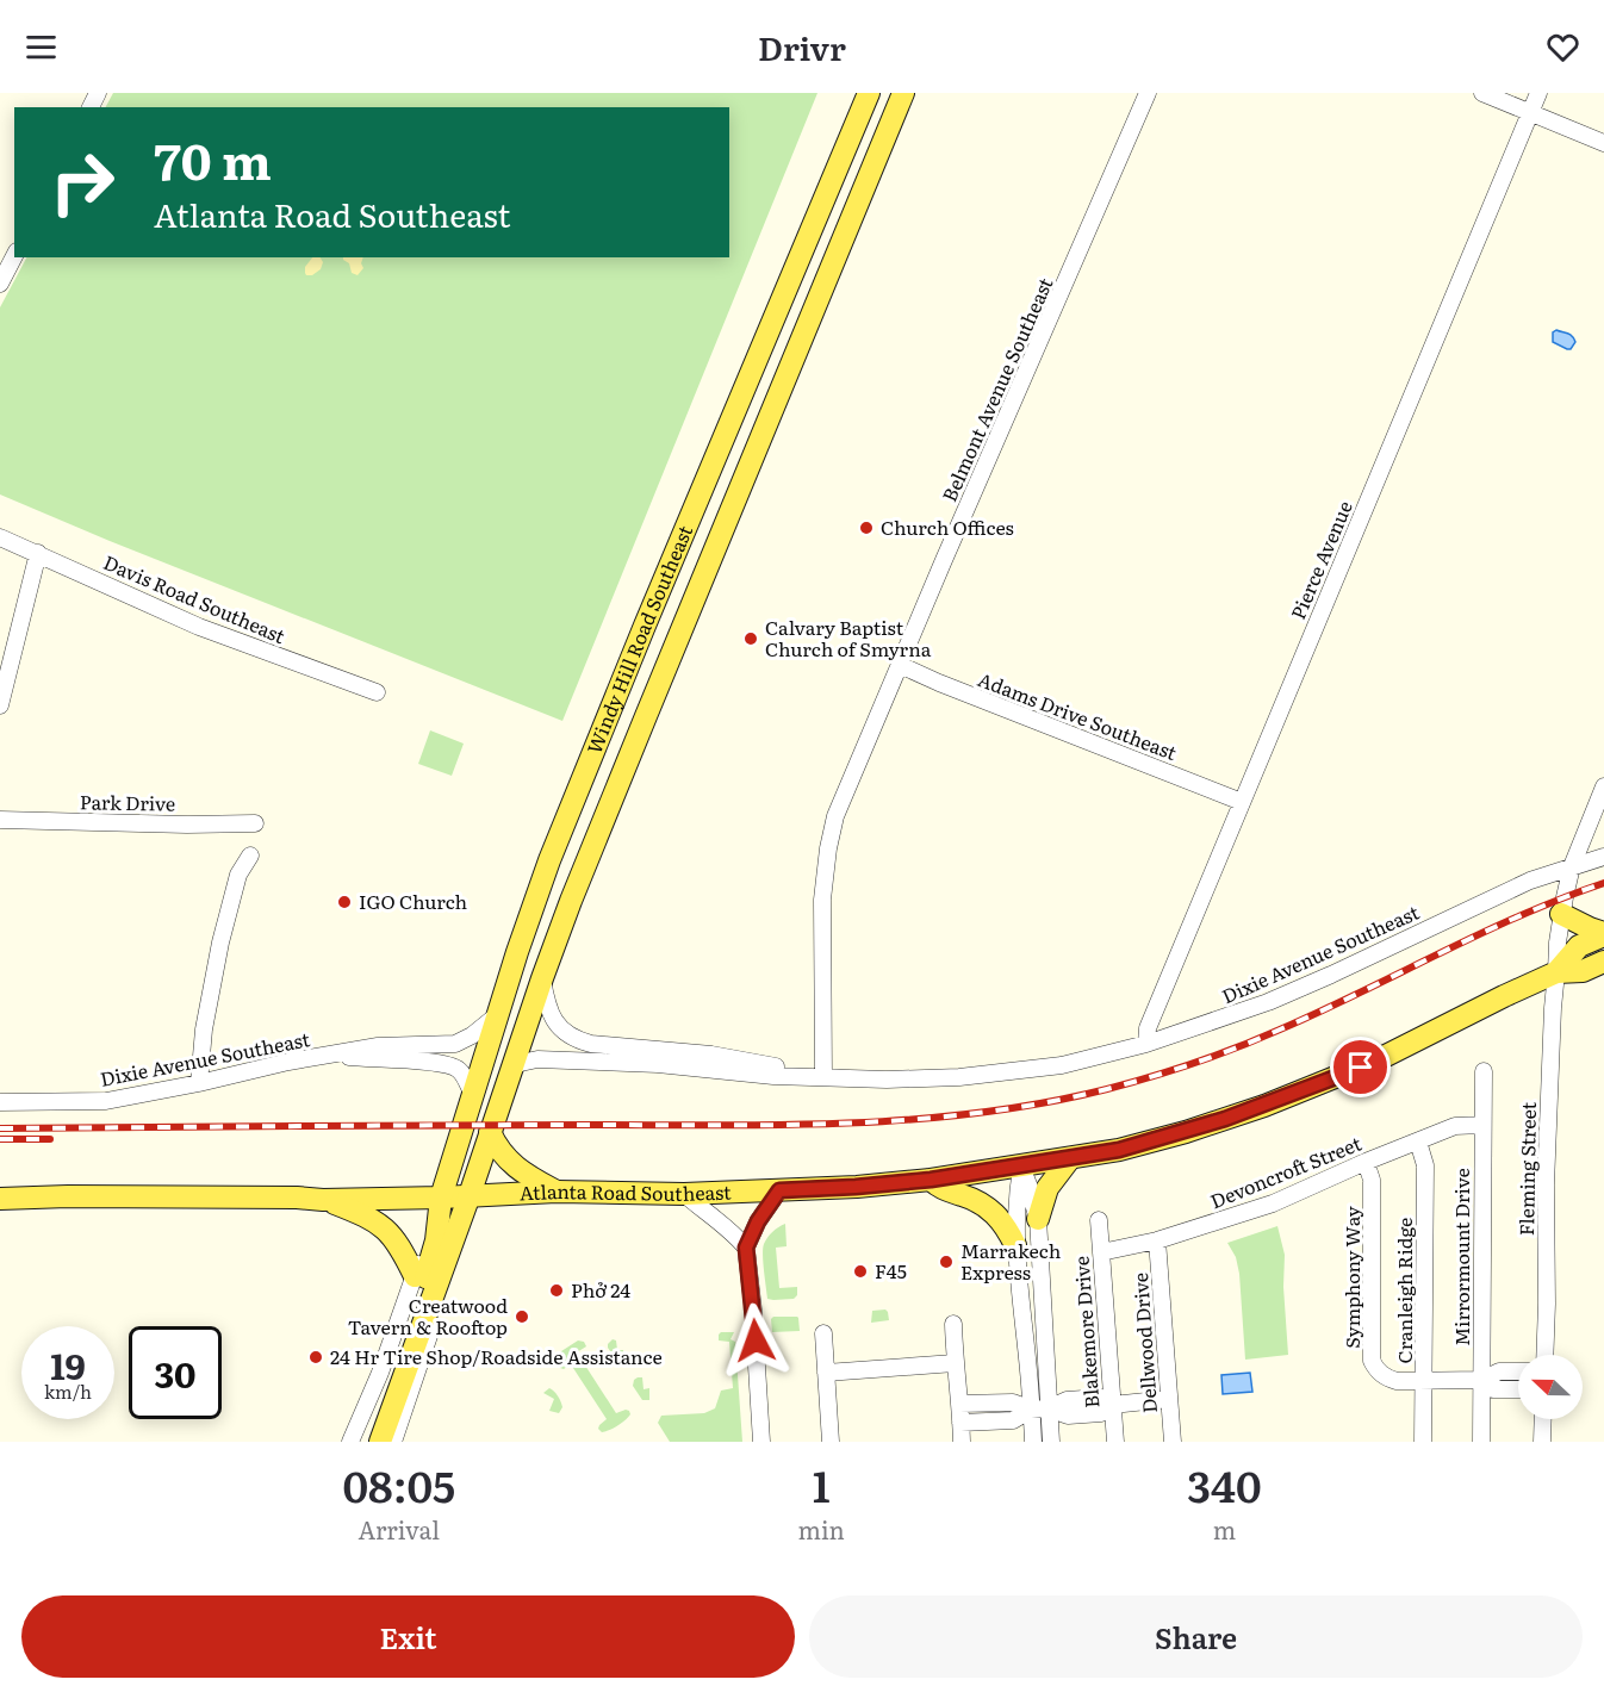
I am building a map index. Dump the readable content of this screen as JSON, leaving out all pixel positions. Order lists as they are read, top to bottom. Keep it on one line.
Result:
{"streets":{"main road":["Windy Hill Road Southeast","Atlanta Road Southeast"],"street":["Belmont Avenue Southeast","Pierce Avenue","Davis Road Southeast","Adams Drive Southeast","Park Drive","Dixie Avenue Southeast","Fleming Street","Devoncroft Street","Mirrormount Drive","Symphony Way","Cranleigh Ridge","Blakemore Drive","Dellwood Drive"]},"crossings":[["Belmont Avenue Southeast","Adams Drive Southeast"],["Belmont Avenue Southeast","Dixie Avenue Southeast"],["Pierce Avenue","Adams Drive Southeast"],["Pierce Avenue","Dixie Avenue Southeast"],["Windy Hill Road Southeast","Dixie Avenue Southeast"],["Windy Hill Road Southeast","Atlanta Road Southeast"],["Dixie Avenue Southeast","Fleming Street"],["Fleming Street","Atlanta Road Southeast"],["Devoncroft Street","Mirrormount Drive"],["Devoncroft Street","Symphony Way"],["Devoncroft Street","Cranleigh Ridge"],["Devoncroft Street","Blakemore Drive"],["Devoncroft Street","Dellwood Drive"],["Mirrormount Drive","Symphony Way"],["Symphony Way","Cranleigh Ridge"]],"places":["Church Offices","Calvary Baptist Church of Smyrna","IGO Church","Marrakech Express","F45","Phở 24","Creatwood Tavern & Rooftop","24 Hr Tire Shop/Roadside Assistance"],"north":"left","page":{"header":"Drivr","turn":["70 m","Atlanta Road Southeast"],"speed":"19 km/h","limit":"30","eta":["08:05","Arrival","1","min","340","m"],"buttons":["Exit","Share"]}}
